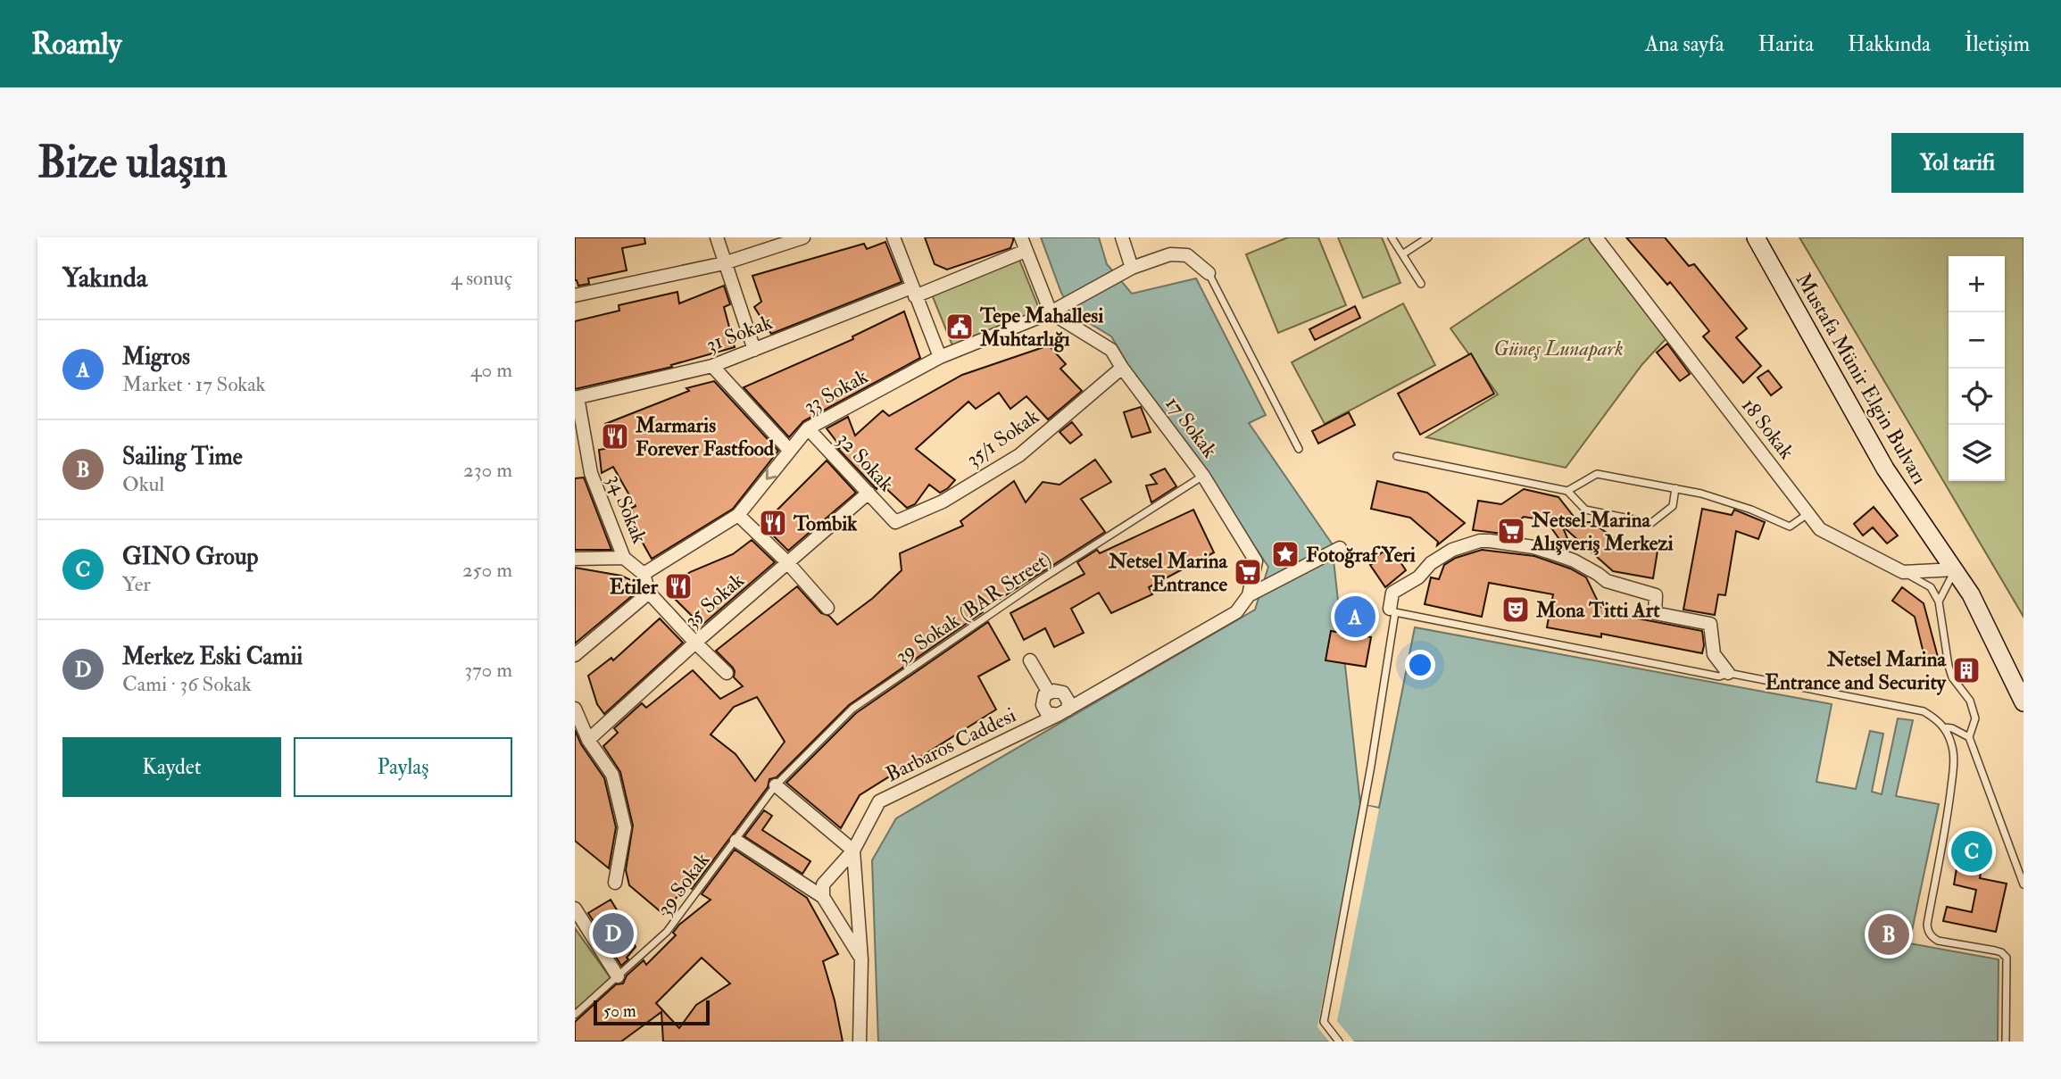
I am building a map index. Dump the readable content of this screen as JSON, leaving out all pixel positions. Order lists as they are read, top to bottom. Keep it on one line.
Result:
{"streets":{"street":["31 Sokak","Mustafa Münir Elgin Bulvarı","33 Sokak","17 Sokak","18 Sokak","35/1 Sokak","32 Sokak","34 Sokak","35 Sokak","Barbaros Caddesi"],"lane":["39 Sokak (BAR Street)","39 Sokak"]},"crossings":[["31 Sokak","34 Sokak"],["33 Sokak","17 Sokak"],["33 Sokak","32 Sokak"],["33 Sokak","34 Sokak"],["17 Sokak","35/1 Sokak"],["17 Sokak","39 Sokak (BAR Street)"],["17 Sokak","Barbaros Caddesi"],["35/1 Sokak","32 Sokak"],["32 Sokak","35 Sokak"],["34 Sokak","35 Sokak"],["39 Sokak (BAR Street)","39 Sokak"]],"parks":["Güneş Lunapark"],"places":{"public building":["Tepe Mahallesi Muhtarlığı"],"restaurant":["Marmaris Forever Fastfood","Tombik","Etiler"],"supermarket":["Netsel Marina Alışveriş Merkezi","Netsel Marina Entrance"],"place":["Fotoğraf Yeri"],"theatre":["Mona Titti Art"],"building":["Netsel Marina Entrance and Security"]},"scale_bar":"50 m","page":{"header":"Roamly","nav":["Ana sayfa","Harita","Hakkında","İletişim"],"buttons":["Yol tarifi",["Kaydet","Paylaş"]],"title":"Bize ulaşın","heading":["Yakında","4 sonuç"],"map_buttons":["+","−"],"list":[{"mark":"A","name":"Migros","note":"Market · 17 Sokak","value":"40 m"},{"mark":"B","name":"Sailing Time","note":"Okul","value":"230 m"},{"mark":"C","name":"GINO Group","note":"Yer","value":"250 m"},{"mark":"D","name":"Merkez Eski Camii","note":"Cami · 36 Sokak","value":"370 m"}],"pins":["A","C","D","B"],"scale":"50 m"}}
